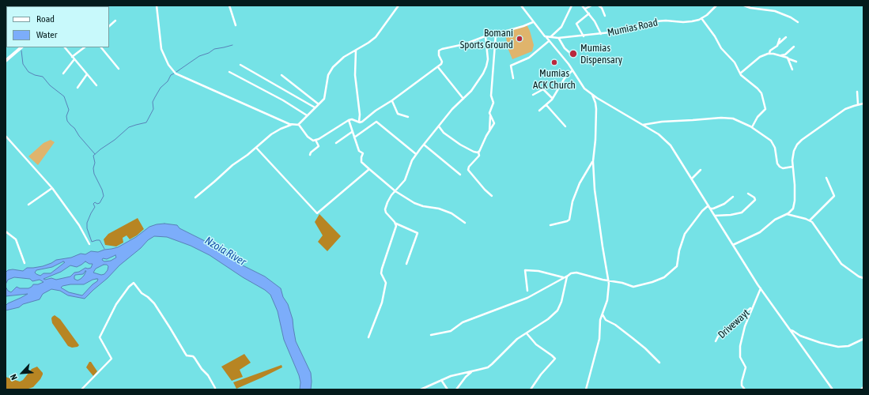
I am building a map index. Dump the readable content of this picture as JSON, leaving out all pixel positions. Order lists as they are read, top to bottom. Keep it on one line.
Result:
{"streets":{"street":["Mumias Road","Drivewayt"]},"water":["Nzoia River"],"places":["Bomani Sports Ground","Mumias Dispensary","Mumias ACK Church"],"legend":["Road","Water"],"north":"bottom left"}
